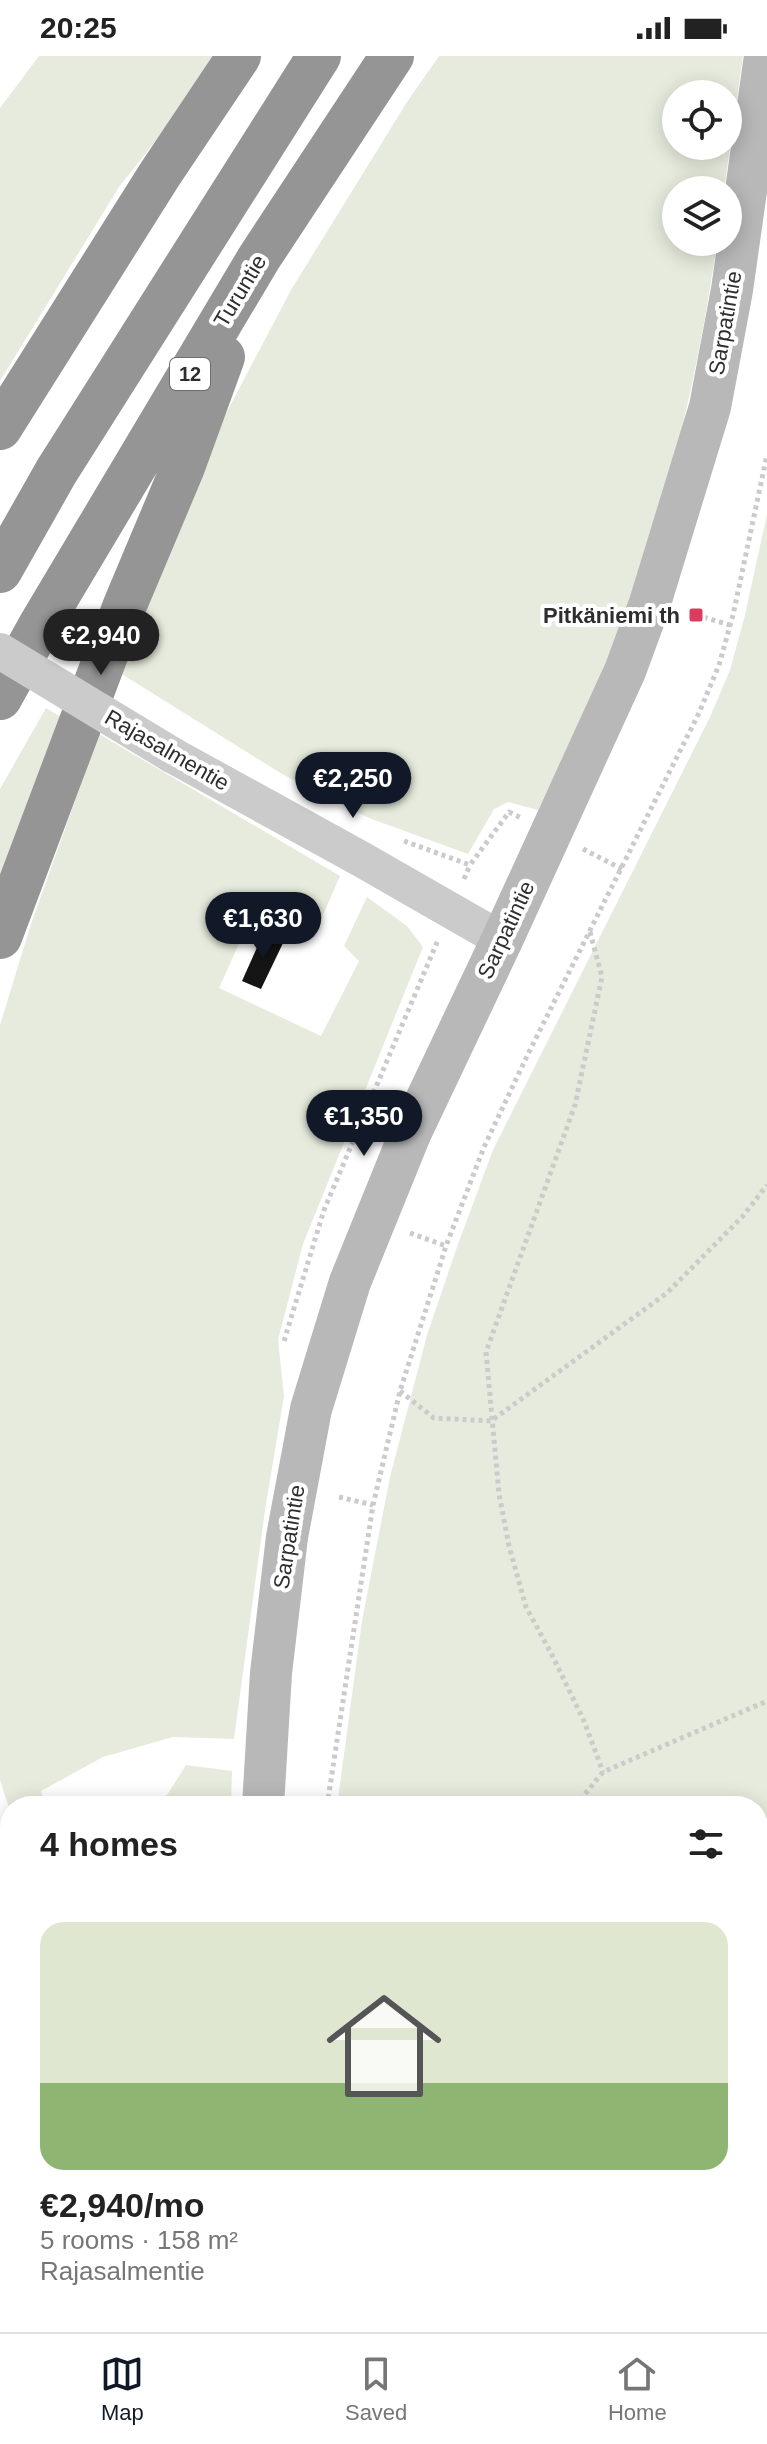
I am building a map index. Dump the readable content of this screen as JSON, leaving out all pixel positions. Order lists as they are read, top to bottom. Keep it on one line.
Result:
{"streets":{"highway":["Turuntie","12"],"main road":["Sarpatintie"],"street":["Rajasalmentie"]},"crossings":[["Sarpatintie","Rajasalmentie"]],"places":{"transit":["Pitkäniemi th"]},"page":{"status":"20:25","price":["€2,940","€2,250","€1,630","€1,350"],"heading":"4 homes","list":[{"name":"€2,940/mo","note":"5 rooms · 158 m² · Rajasalmentie"}],"tabs":["Map","Saved","Home"]}}
